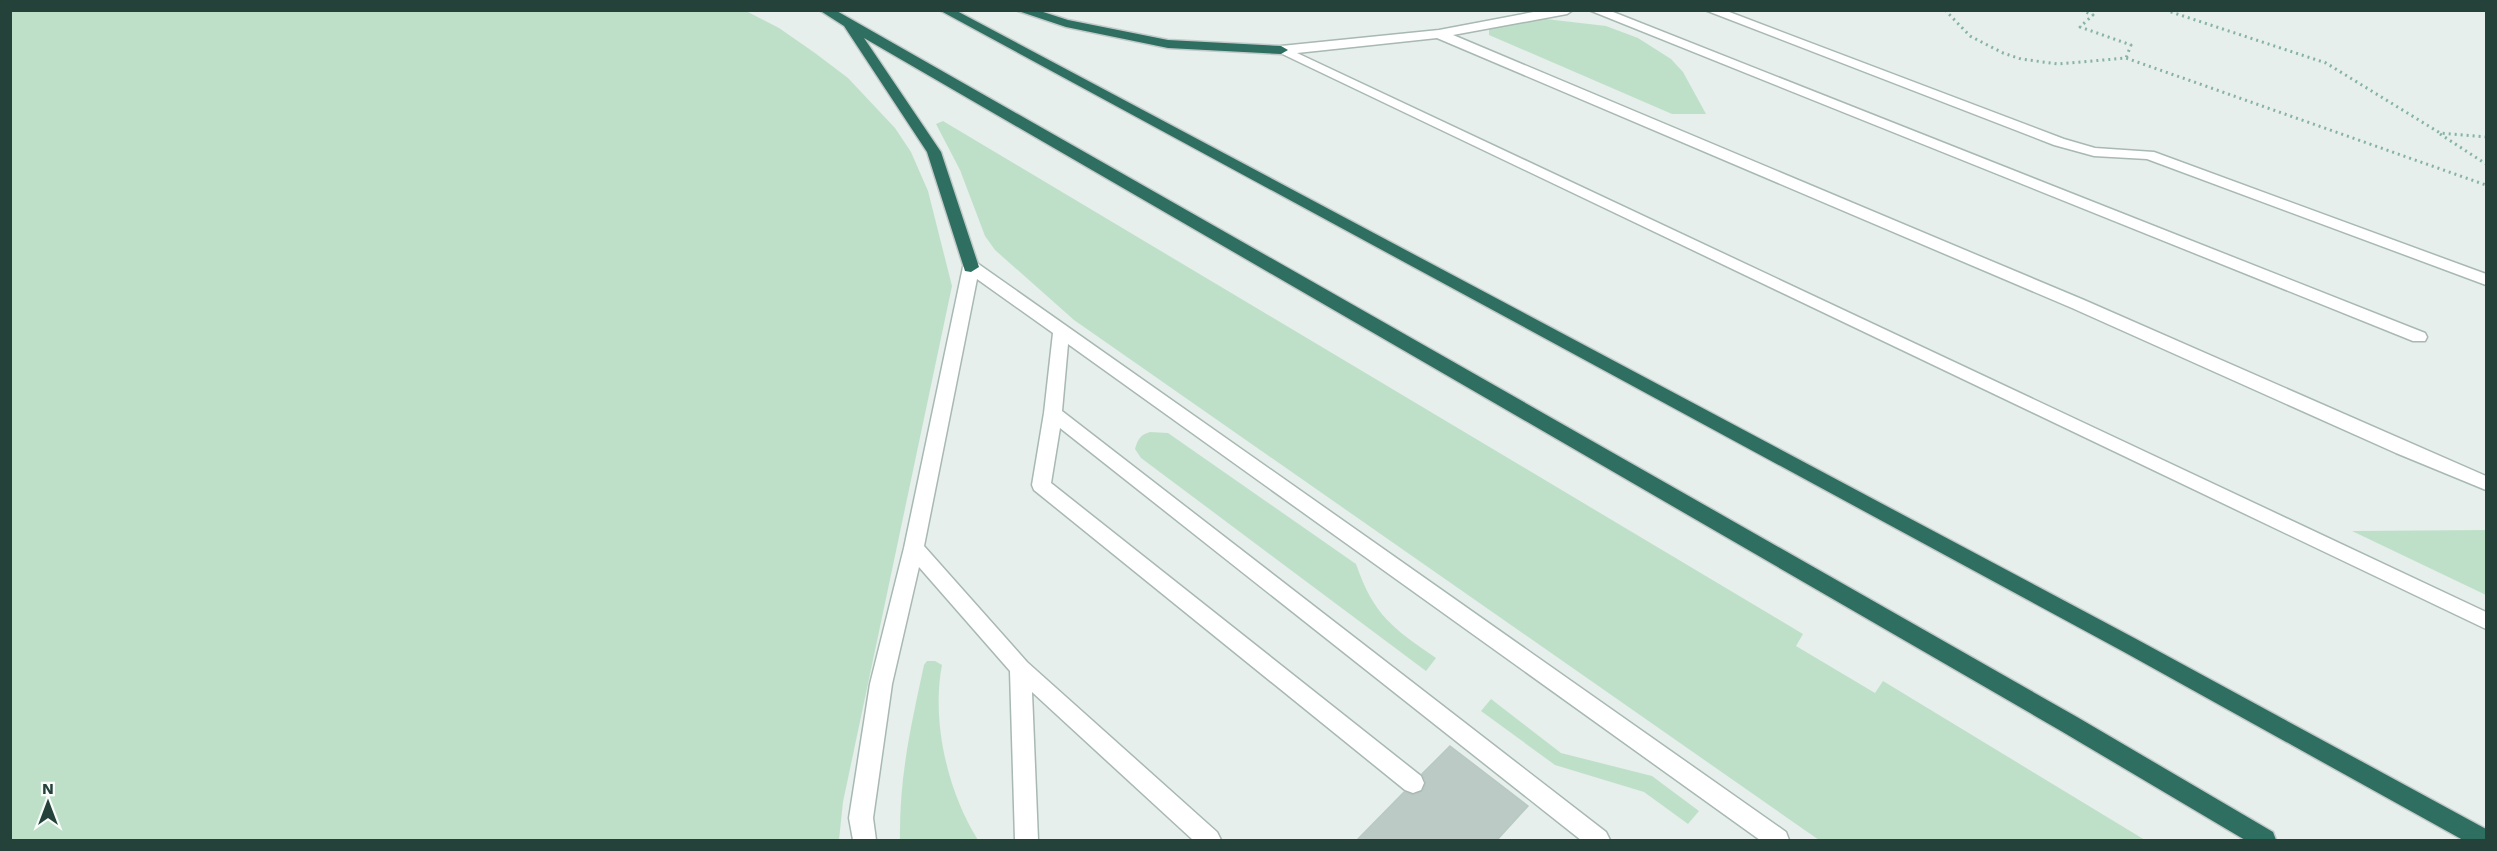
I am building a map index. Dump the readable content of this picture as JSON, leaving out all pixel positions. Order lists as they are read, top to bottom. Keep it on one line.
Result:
{"north":"top"}
